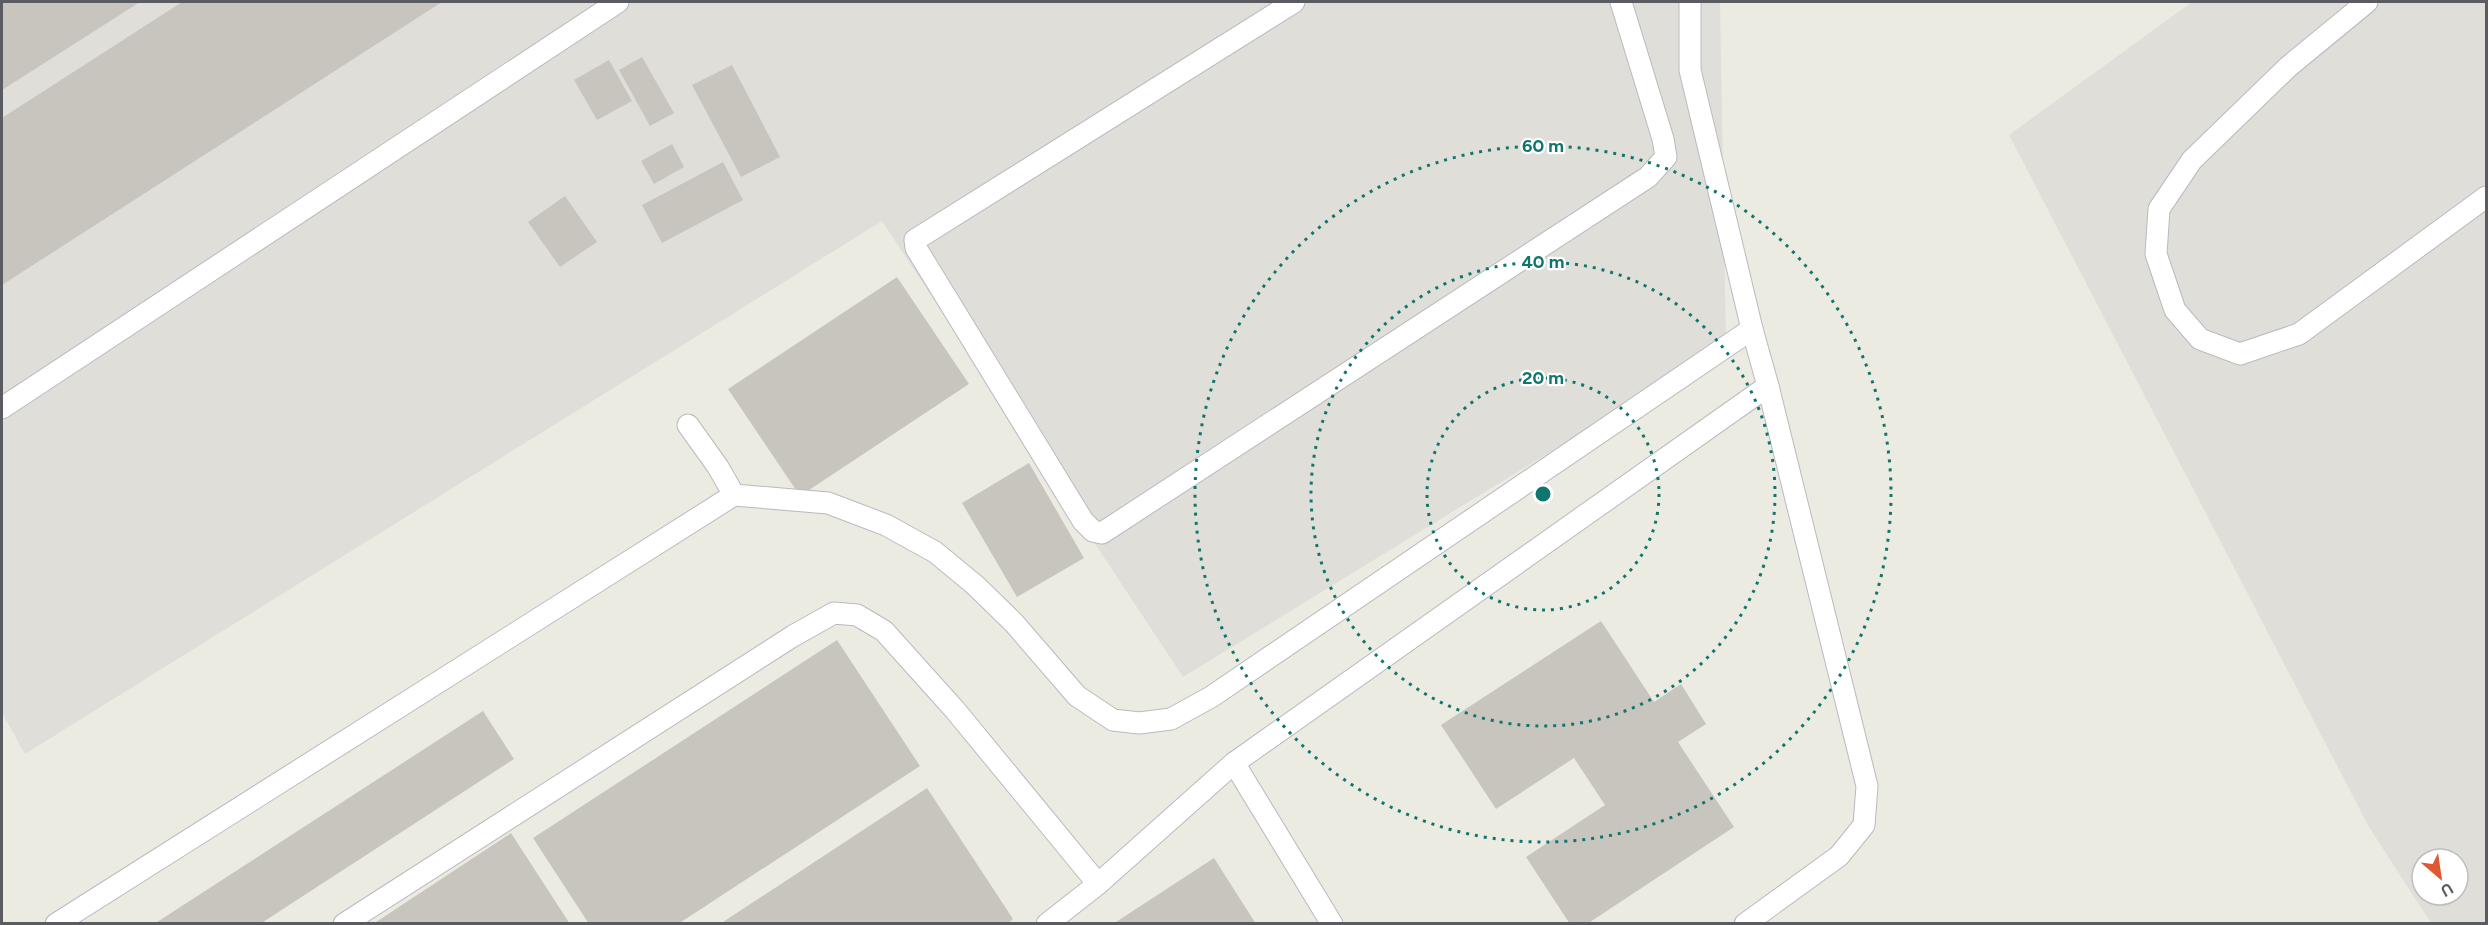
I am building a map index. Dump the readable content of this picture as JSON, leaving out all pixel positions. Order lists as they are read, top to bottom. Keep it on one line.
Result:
{"north":"bottom right","rings":["60 m","40 m","20 m"]}
